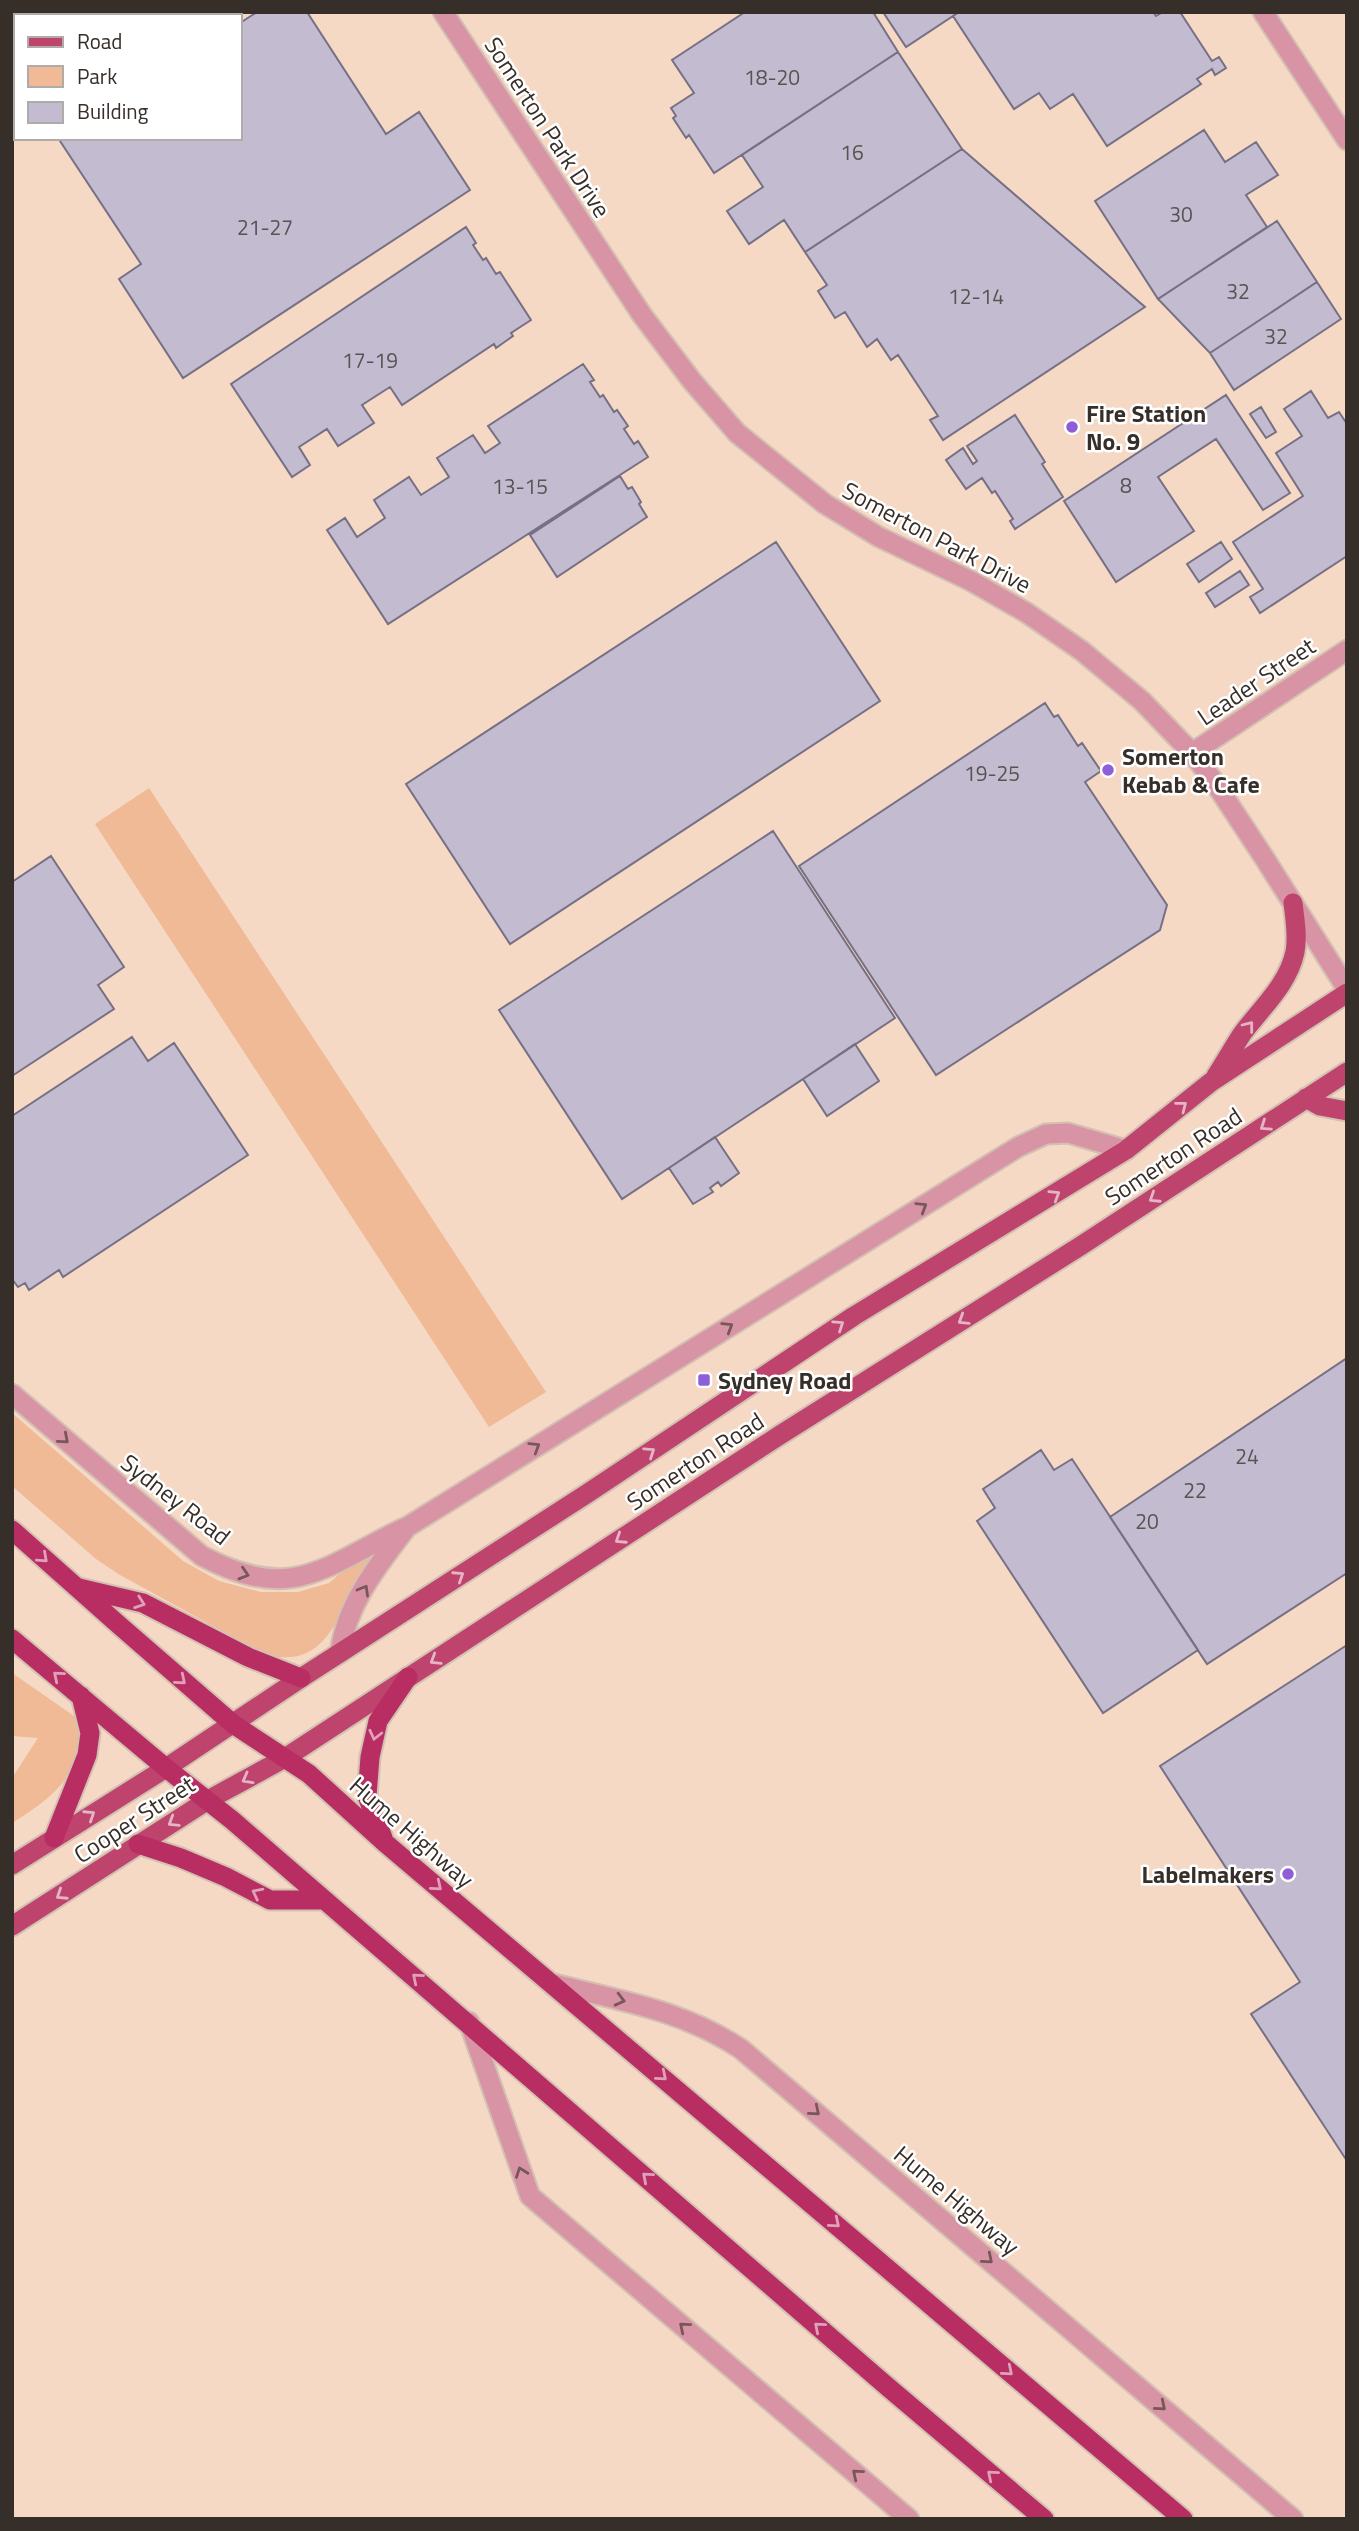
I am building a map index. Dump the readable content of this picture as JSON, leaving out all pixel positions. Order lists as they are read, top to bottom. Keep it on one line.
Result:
{"streets":{"highway":["Hume Highway"],"main road":["Somerton Road","Cooper Street"],"street":["Somerton Park Drive","Leader Street","Sydney Road"]},"crossings":[["Somerton Park Drive","Leader Street"],["Somerton Park Drive","Somerton Road"],["Somerton Road","Sydney Road"],["Somerton Road","Cooper Street"],["Somerton Road","Hume Highway"],["Cooper Street","Hume Highway"]],"one_way":["Sydney Road"],"places":{"other":["Fire Station No. 9","Somerton Kebab & Cafe","Labelmakers"],"transit":["Sydney Road"]},"house_numbers":["18-20","16","30","21-27","32","12-14","32","17-19","8","13-15","19-25","24","22","20"],"legend":["Road","Park","Building"]}
